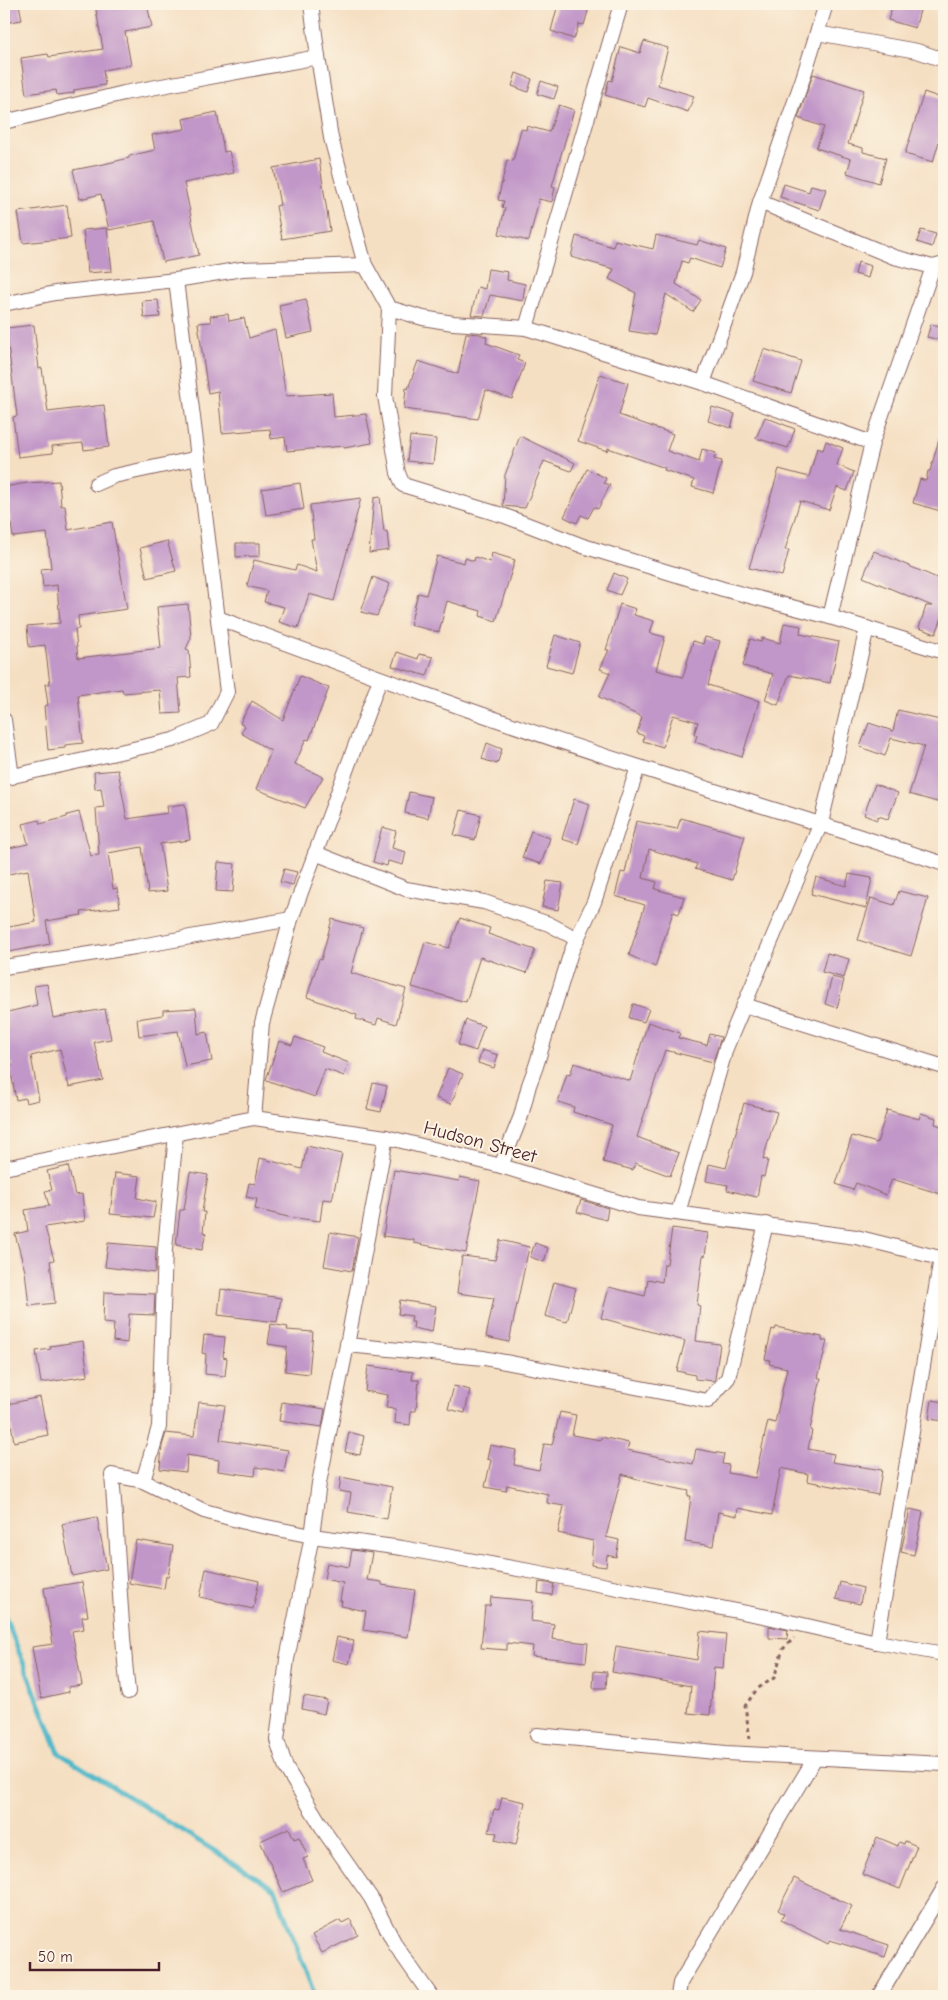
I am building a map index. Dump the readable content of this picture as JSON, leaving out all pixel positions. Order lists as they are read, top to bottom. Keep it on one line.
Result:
{"streets":{"street":["Hudson Street"]},"scale_bar":"50 m"}
